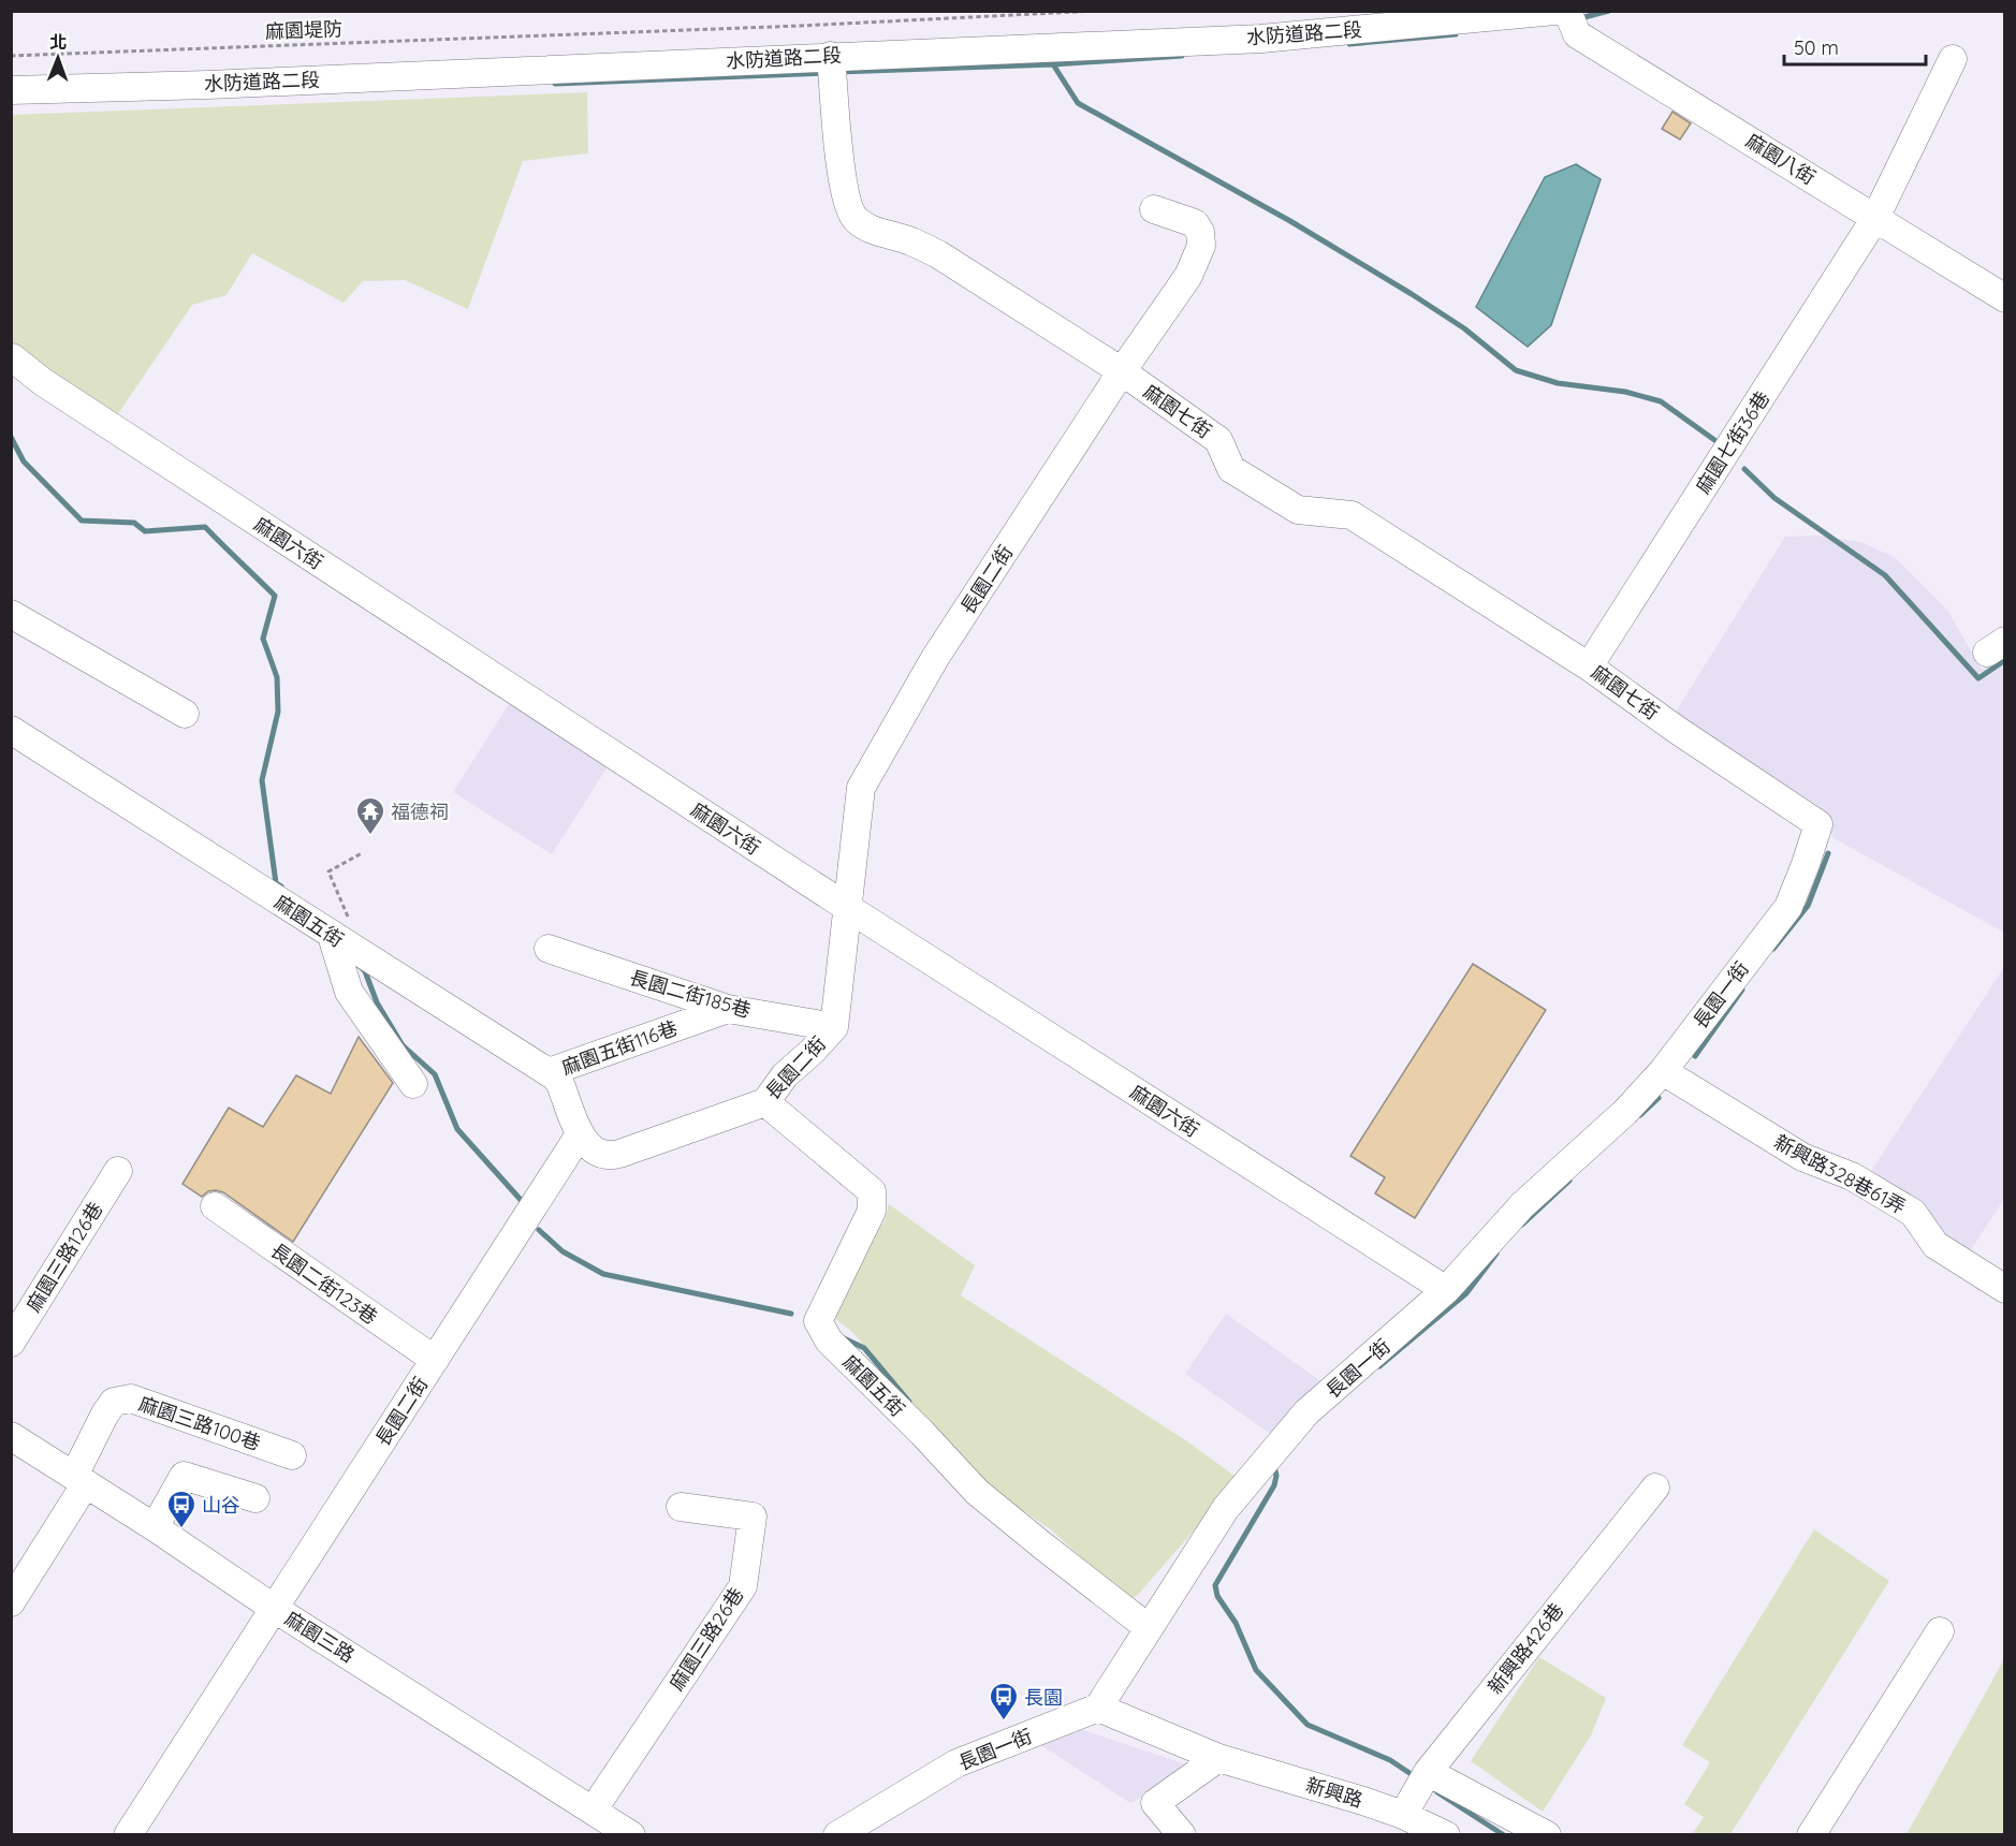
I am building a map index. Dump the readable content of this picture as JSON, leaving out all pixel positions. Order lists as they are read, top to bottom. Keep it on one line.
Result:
{"streets":{"street":["水防道路二段","麻園八街","麻園七街","麻園七街36巷","麻園六街","長園二街","麻園五街","長園二街185巷","長園一街","麻園五街116巷","新興路328巷61弄","麻園三路126巷","長園二街123巷","麻園三路100巷","麻園三路","麻園三路26巷","新興路426巷","新興路"],"path":["麻園堤防"]},"crossings":[["水防道路二段","麻園七街"],["麻園八街","麻園七街36巷"],["麻園七街","麻園七街36巷"],["麻園七街","長園二街"],["麻園七街","長園一街"],["麻園六街","長園二街"],["麻園六街","長園一街"],["長園二街","麻園五街"],["長園二街","長園二街185巷"],["長園二街","長園二街123巷"],["長園二街","麻園三路"],["麻園五街","長園一街"],["麻園五街","麻園五街116巷"],["長園二街185巷","麻園五街116巷"],["長園一街","新興路328巷61弄"],["長園一街","新興路"],["麻園三路100巷","麻園三路"],["麻園三路","麻園三路26巷"],["新興路426巷","新興路"]],"places":{"temple":["福德祠"],"bus stop":["山谷","長園"]},"scale_bar":"50 m","north":"top"}
